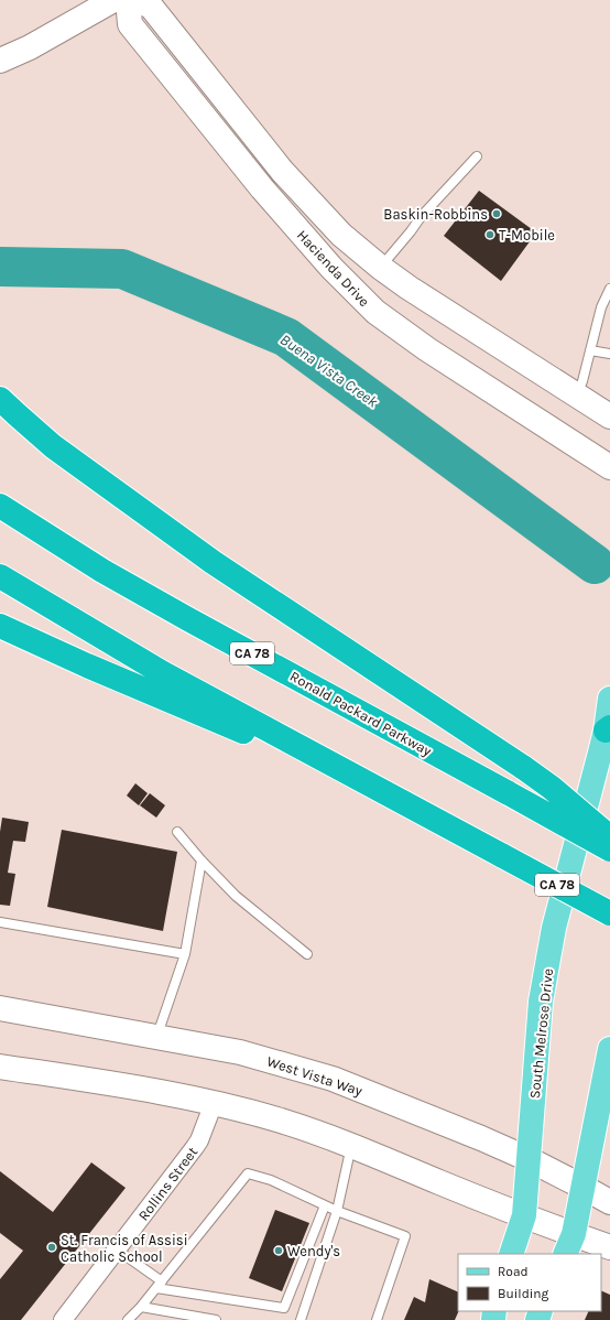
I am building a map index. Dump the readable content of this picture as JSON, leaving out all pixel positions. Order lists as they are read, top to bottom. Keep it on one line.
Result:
{"streets":{"highway":["CA 78","Ronald Packard Parkway"],"main road":["Hacienda Drive","South Melrose Drive","West Vista Way"],"street":["Rollins Street"]},"crossings":[["South Melrose Drive","West Vista Way"]],"water":["Buena Vista Creek"],"places":["Baskin-Robbins","T-Mobile","St. Francis of Assisi Catholic School","Wendy's"],"legend":["Road","Building"]}
